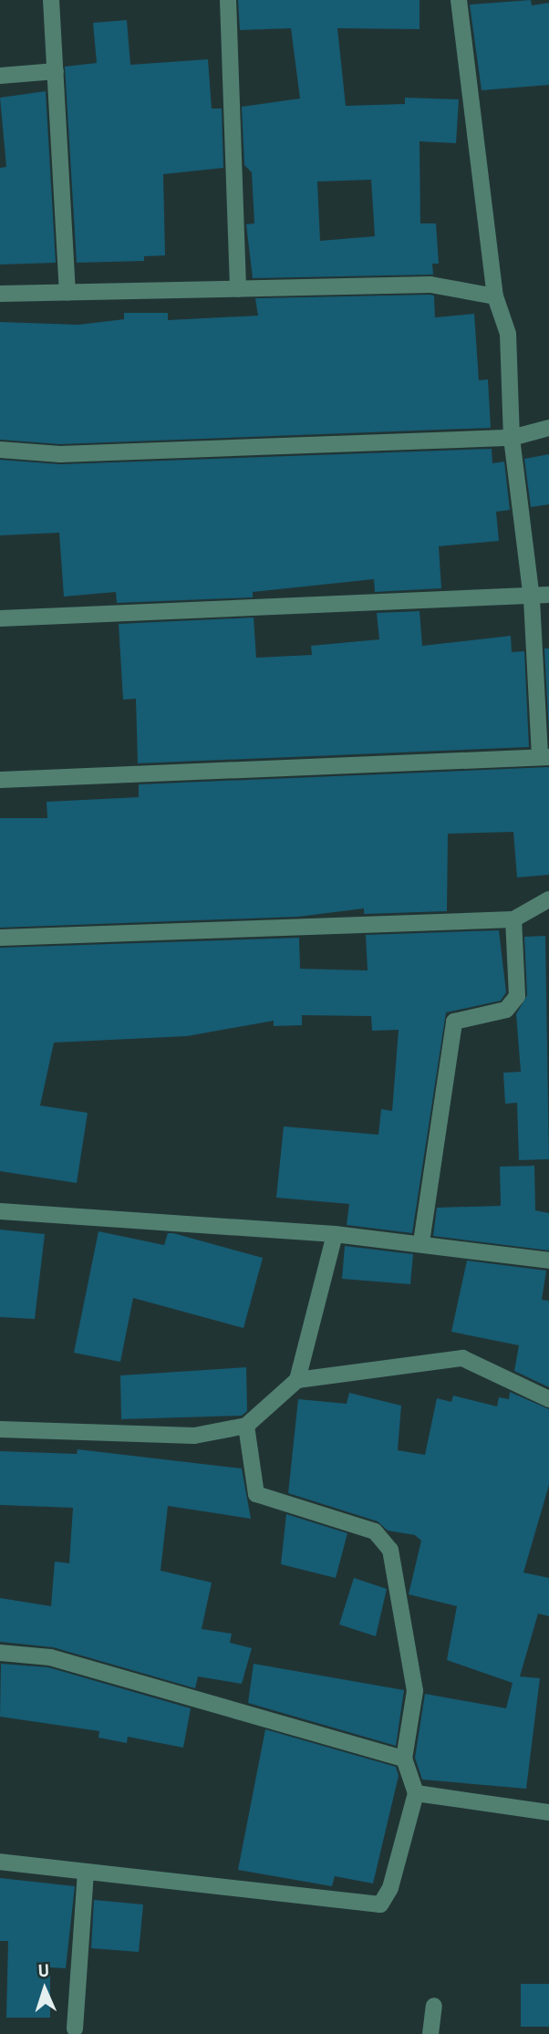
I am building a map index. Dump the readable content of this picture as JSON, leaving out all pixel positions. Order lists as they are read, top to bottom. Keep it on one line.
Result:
{"north":"top"}
